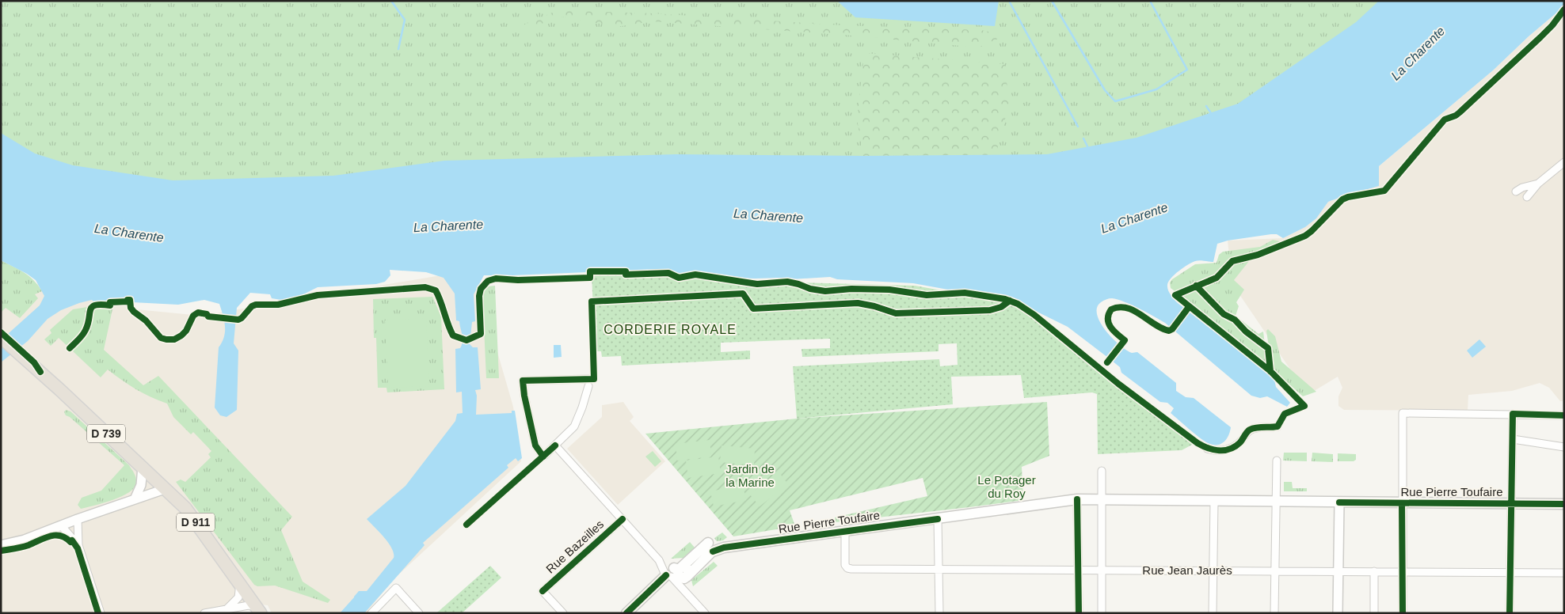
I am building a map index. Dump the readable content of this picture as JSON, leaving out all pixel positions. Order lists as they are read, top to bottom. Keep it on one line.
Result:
{"streets":{"main road":["D 739","Rue Pierre Toufaire","D 911"],"street":["Rue Bazeilles","Rue Jean Jaurès"]},"crossings":[["D 739","D 911"],["Rue Pierre Toufaire","Rue Jean Jaurès"]],"districts":["CORDERIE ROYALE"],"water":["La Charente"],"parks":["Jardin de la Marine","Le Potager du Roy"]}
